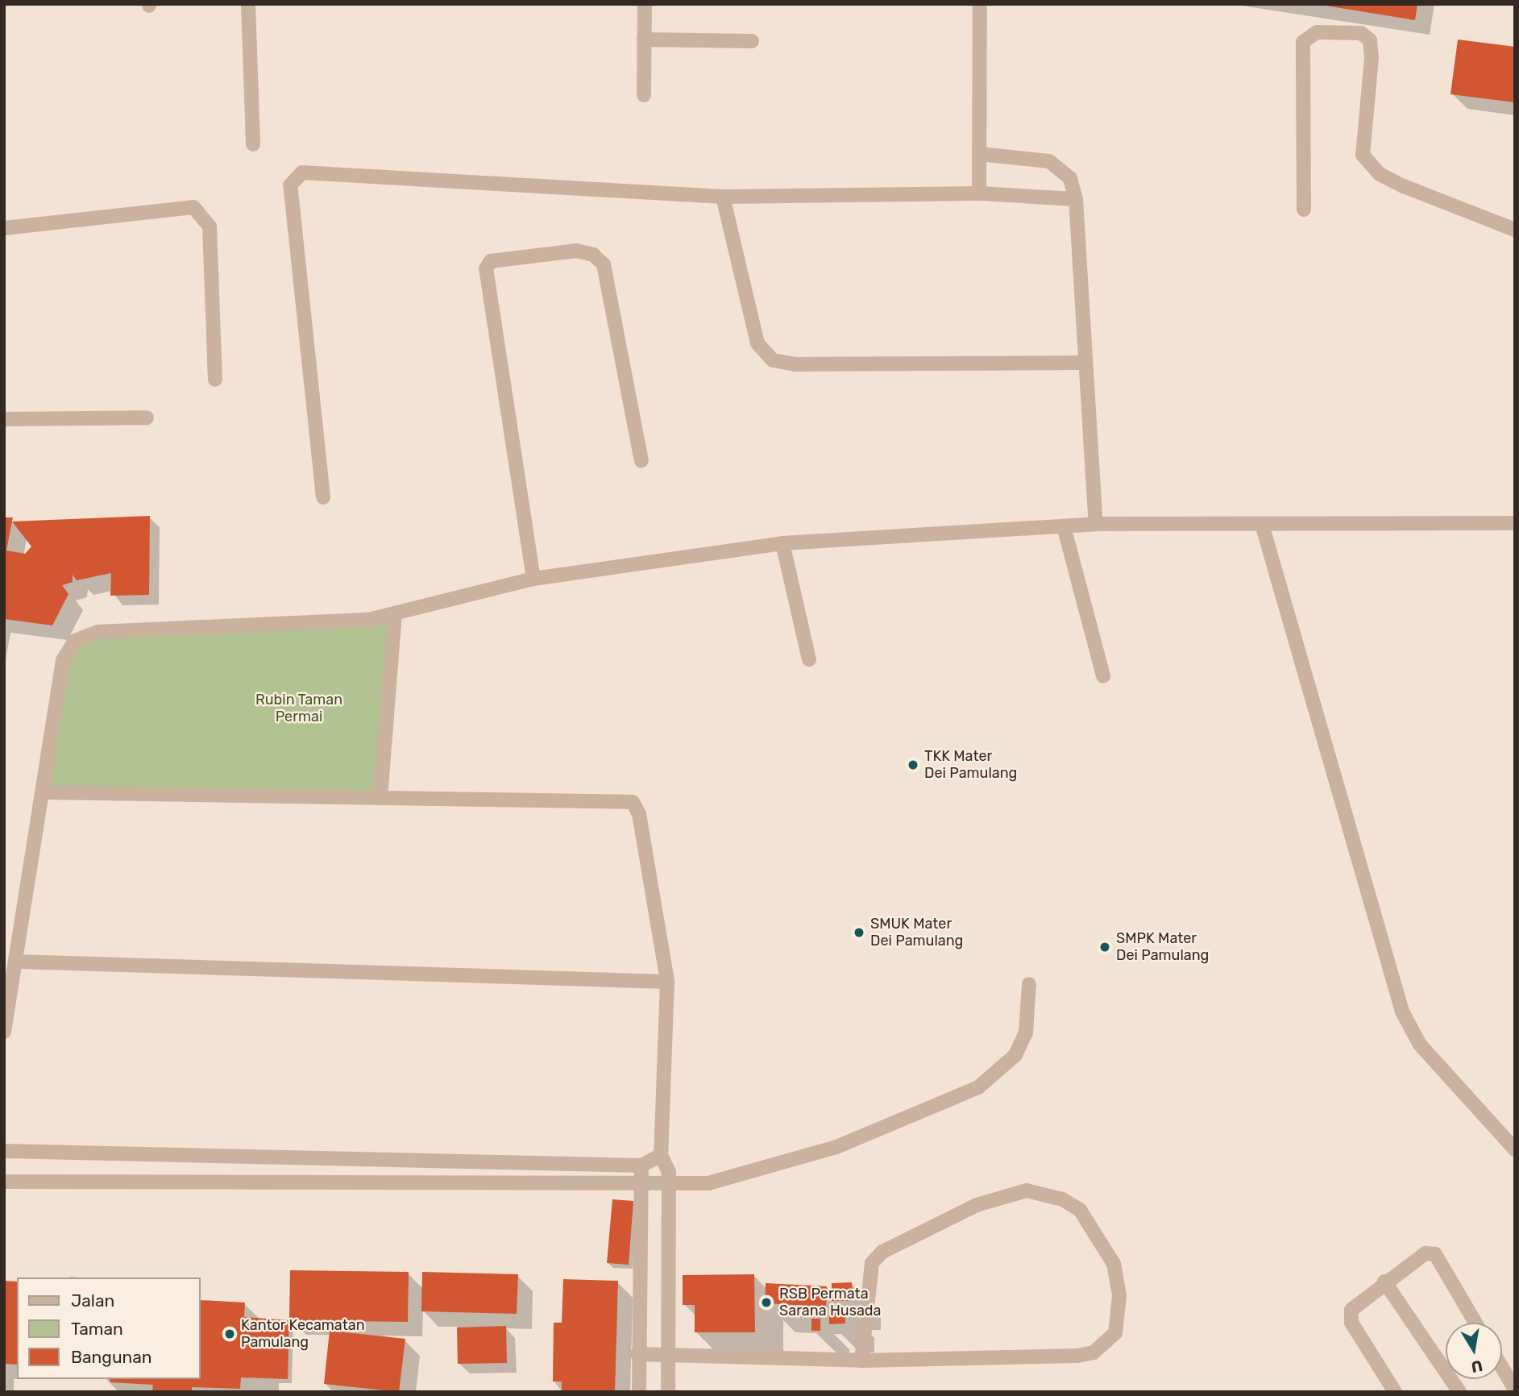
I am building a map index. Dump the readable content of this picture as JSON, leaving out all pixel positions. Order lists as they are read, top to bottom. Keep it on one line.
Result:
{"parks":["Rubin Taman Permai"],"places":["TKK Mater Dei Pamulang","SMUK Mater Dei Pamulang","SMPK Mater Dei Pamulang","RSB Permata Sarana Husada","Kantor Kecamatan Pamulang"],"legend":["Jalan","Taman","Bangunan"],"north":"bottom"}
